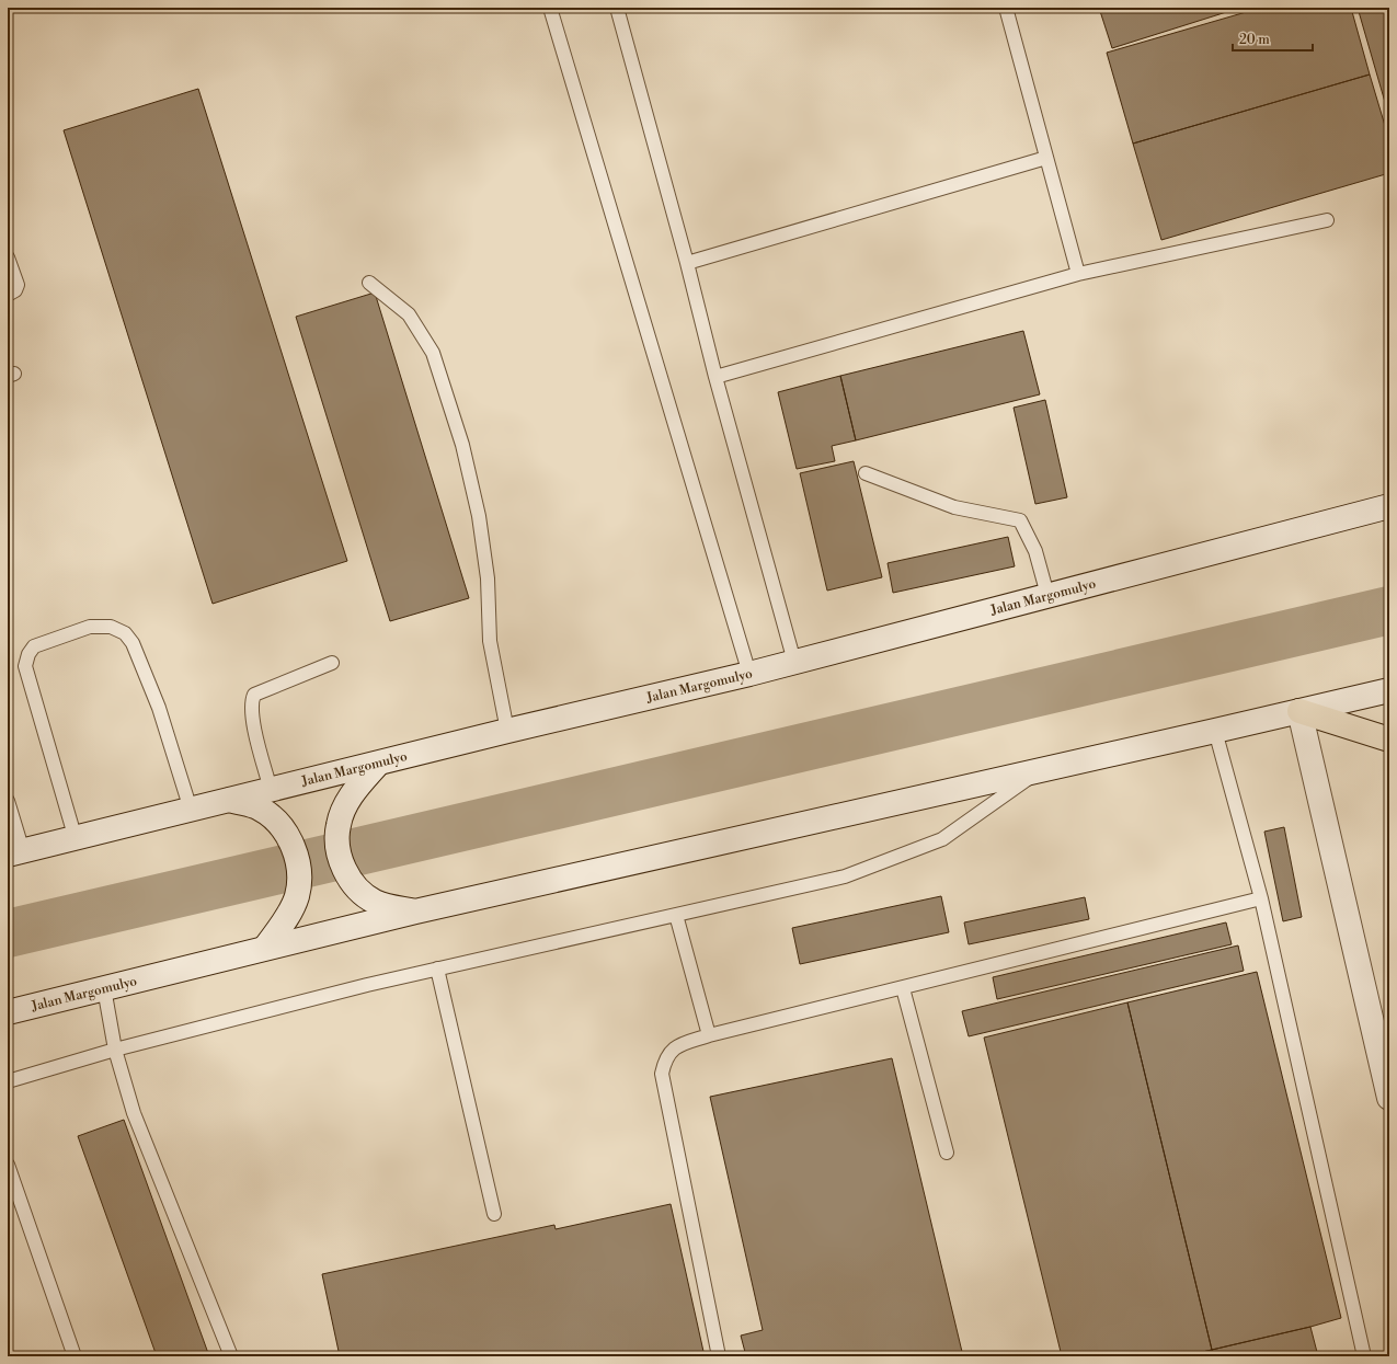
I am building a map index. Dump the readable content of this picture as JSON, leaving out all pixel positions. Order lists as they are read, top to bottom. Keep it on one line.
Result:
{"streets":{"main road":["Jalan Margomulyo"]},"scale_bar":"20 m"}
